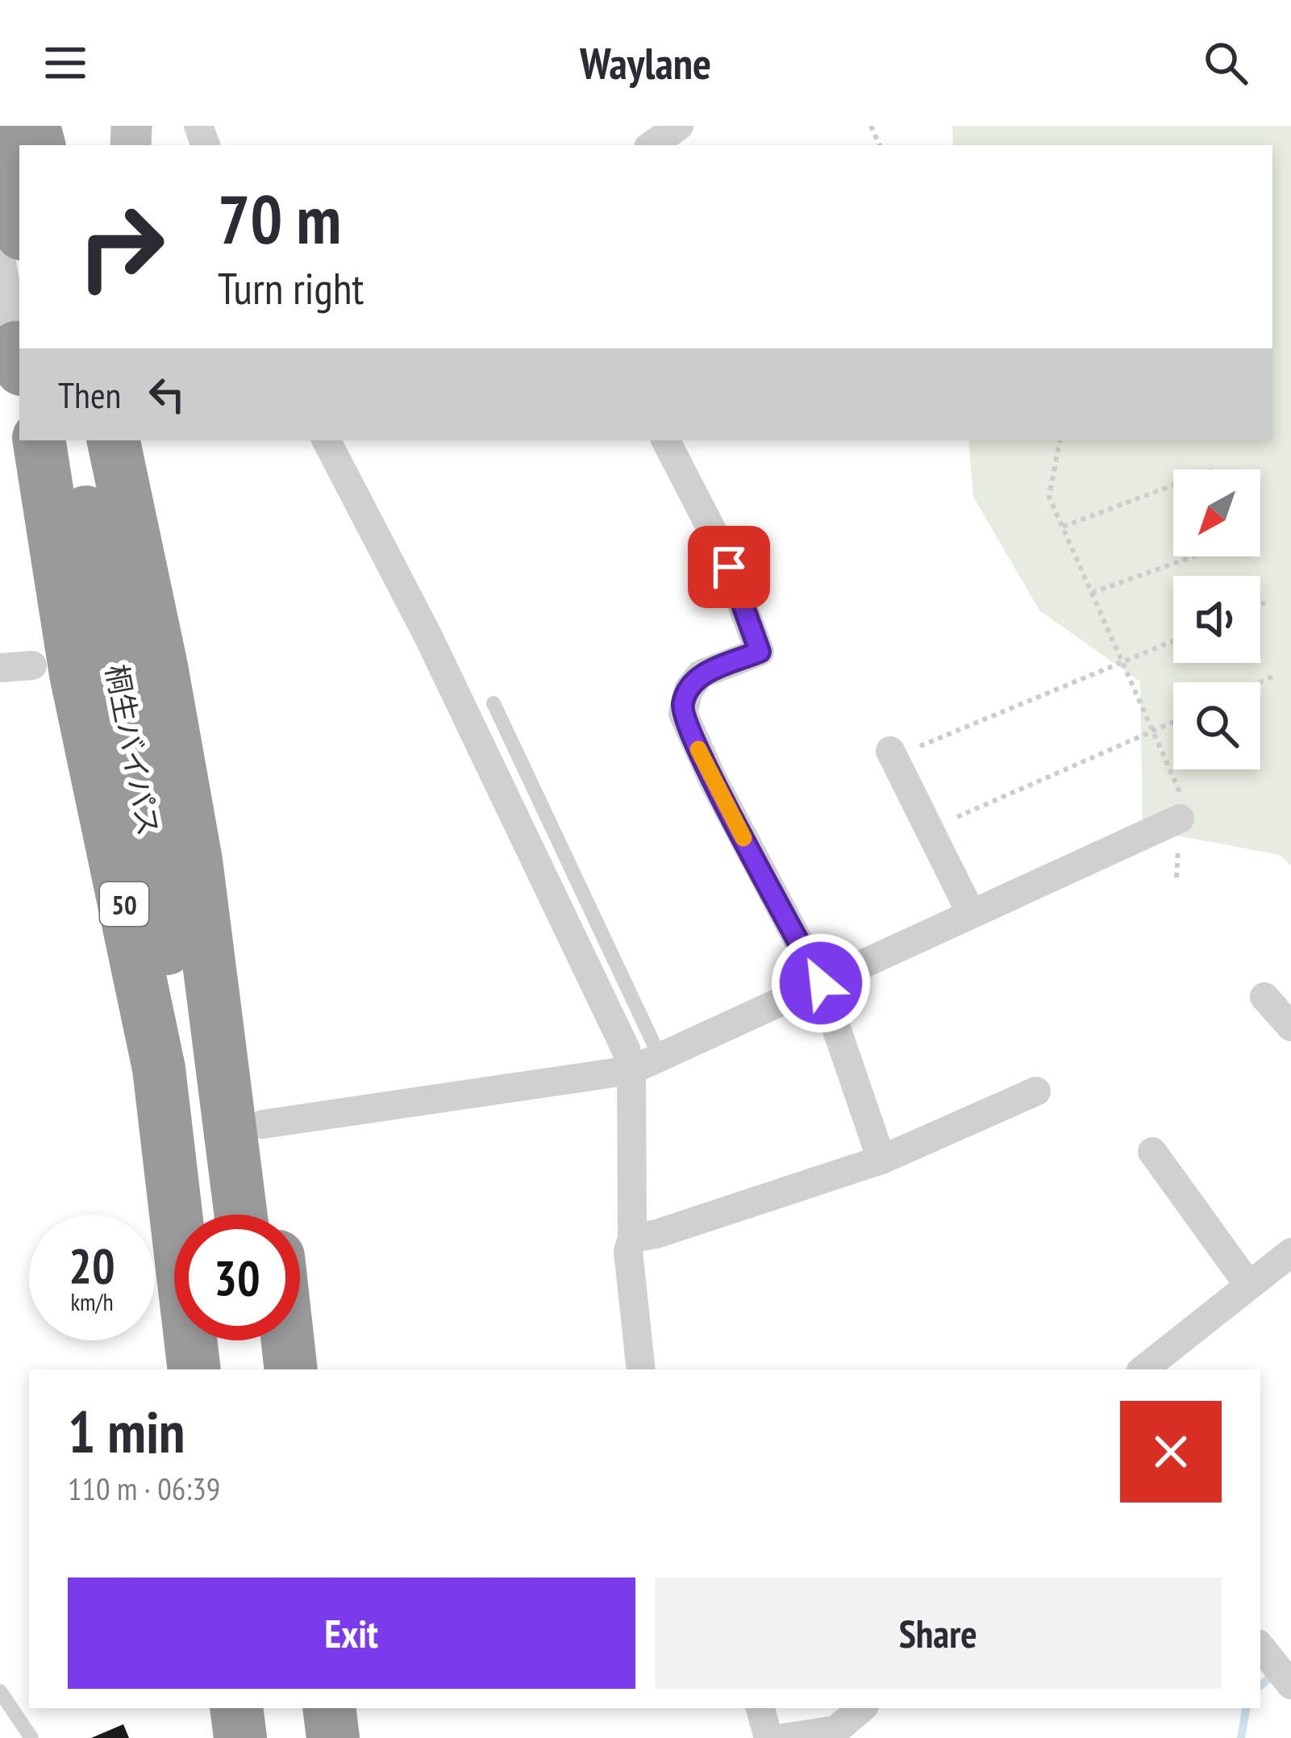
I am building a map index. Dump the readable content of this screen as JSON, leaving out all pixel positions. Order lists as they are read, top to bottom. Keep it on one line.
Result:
{"streets":{"highway":["桐生バイパス","50"]},"north":"bottom left","page":{"header":"Waylane","turn":["70 m","Turn right"],"then":"Then","speed":"20 km/h","limit":"30","heading":["1 min","110 m · 06:39"],"buttons":["Exit","Share"]}}
